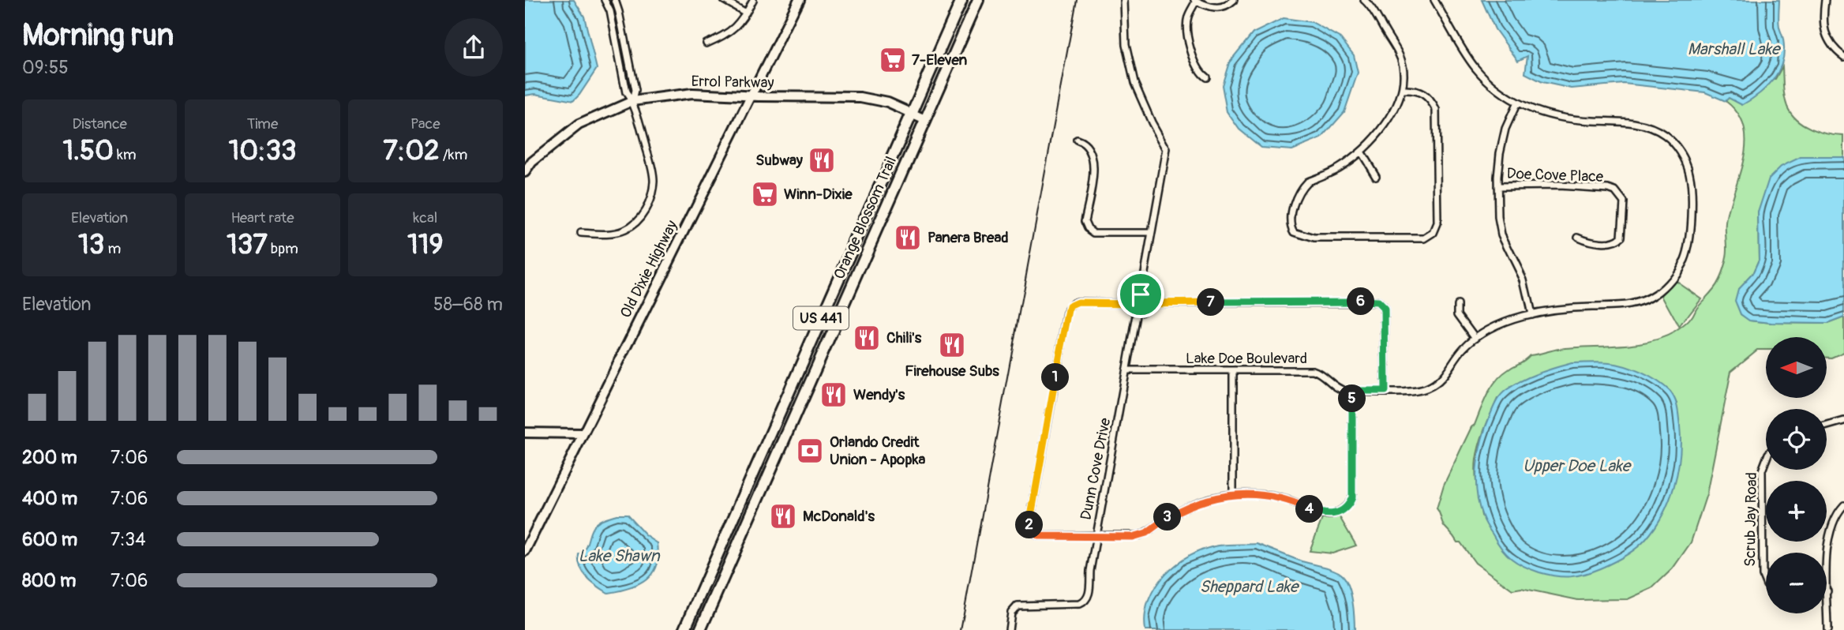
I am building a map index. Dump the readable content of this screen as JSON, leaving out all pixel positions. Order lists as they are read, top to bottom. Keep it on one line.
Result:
{"streets":{"main road":["Orange Blossom Trail","US 441"],"street":["Errol Parkway","Doe Cove Place","Old Dixie Highway","Lake Doe Boulevard","Dunn Cove Drive","Scrub Jay Road"]},"crossings":[["Errol Parkway","Orange Blossom Trail"],["Errol Parkway","Old Dixie Highway"],["Lake Doe Boulevard","Dunn Cove Drive"]],"water":["Marshall Lake","Upper Doe Lake","Lake Shawn","Sheppard Lake"],"places":{"supermarket":["7-Eleven","Winn-Dixie"],"restaurant":["Subway","Panera Bread","Chili's","Firehouse Subs","Wendy's","McDonald's"],"bank":["Orlando Credit Union - Apopka"]},"north":"left","page":{"heading":["Morning run","09:55"],"stats":[["Distance","1.50 km"],["Time","10:33"],["Pace","7:02 /km"],["Elevation","13 m"],["Heart rate","137 bpm"],["kcal","119"]],"chart":["Elevation","58–68 m"],"pins":["6","7","1","5","4","3","2"],"map_buttons":["+","−"],"list":[{"name":"200 m","note":"7:06"},{"name":"400 m","note":"7:06"},{"name":"600 m","note":"7:34"},{"name":"800 m","note":"7:06"}]}}
